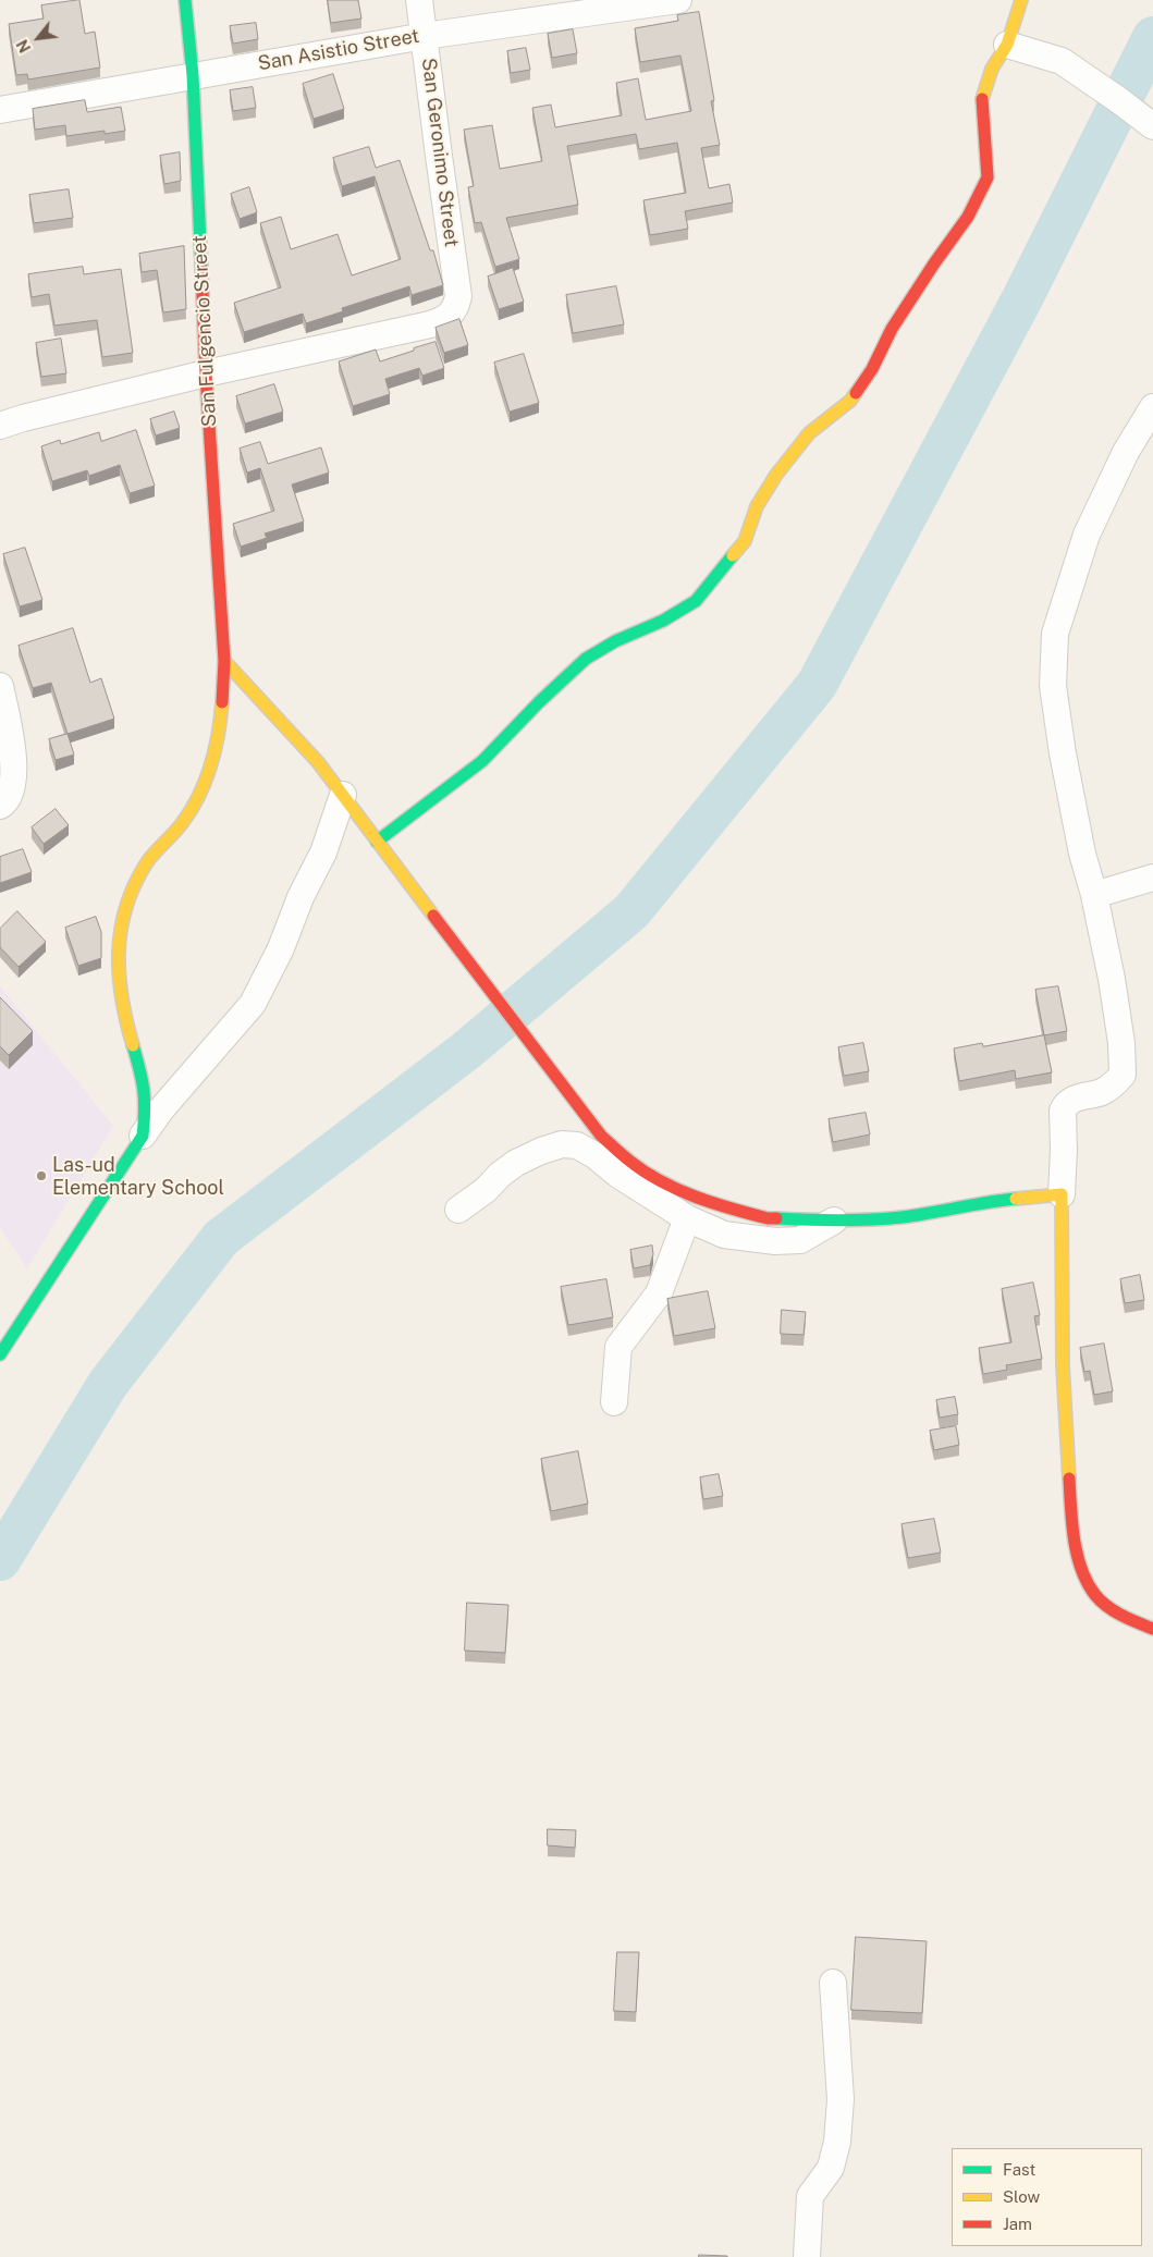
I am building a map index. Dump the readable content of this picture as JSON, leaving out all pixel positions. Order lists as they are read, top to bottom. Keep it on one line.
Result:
{"streets":{"street":["San Asistio Street","San Geronimo Street","San Fulgencio Street"]},"crossings":[["San Asistio Street","San Geronimo Street"],["San Asistio Street","San Fulgencio Street"],["San Geronimo Street","San Fulgencio Street"]],"places":["Las-ud Elementary School"],"legend":["Fast","Slow","Jam"],"north":"bottom left"}
